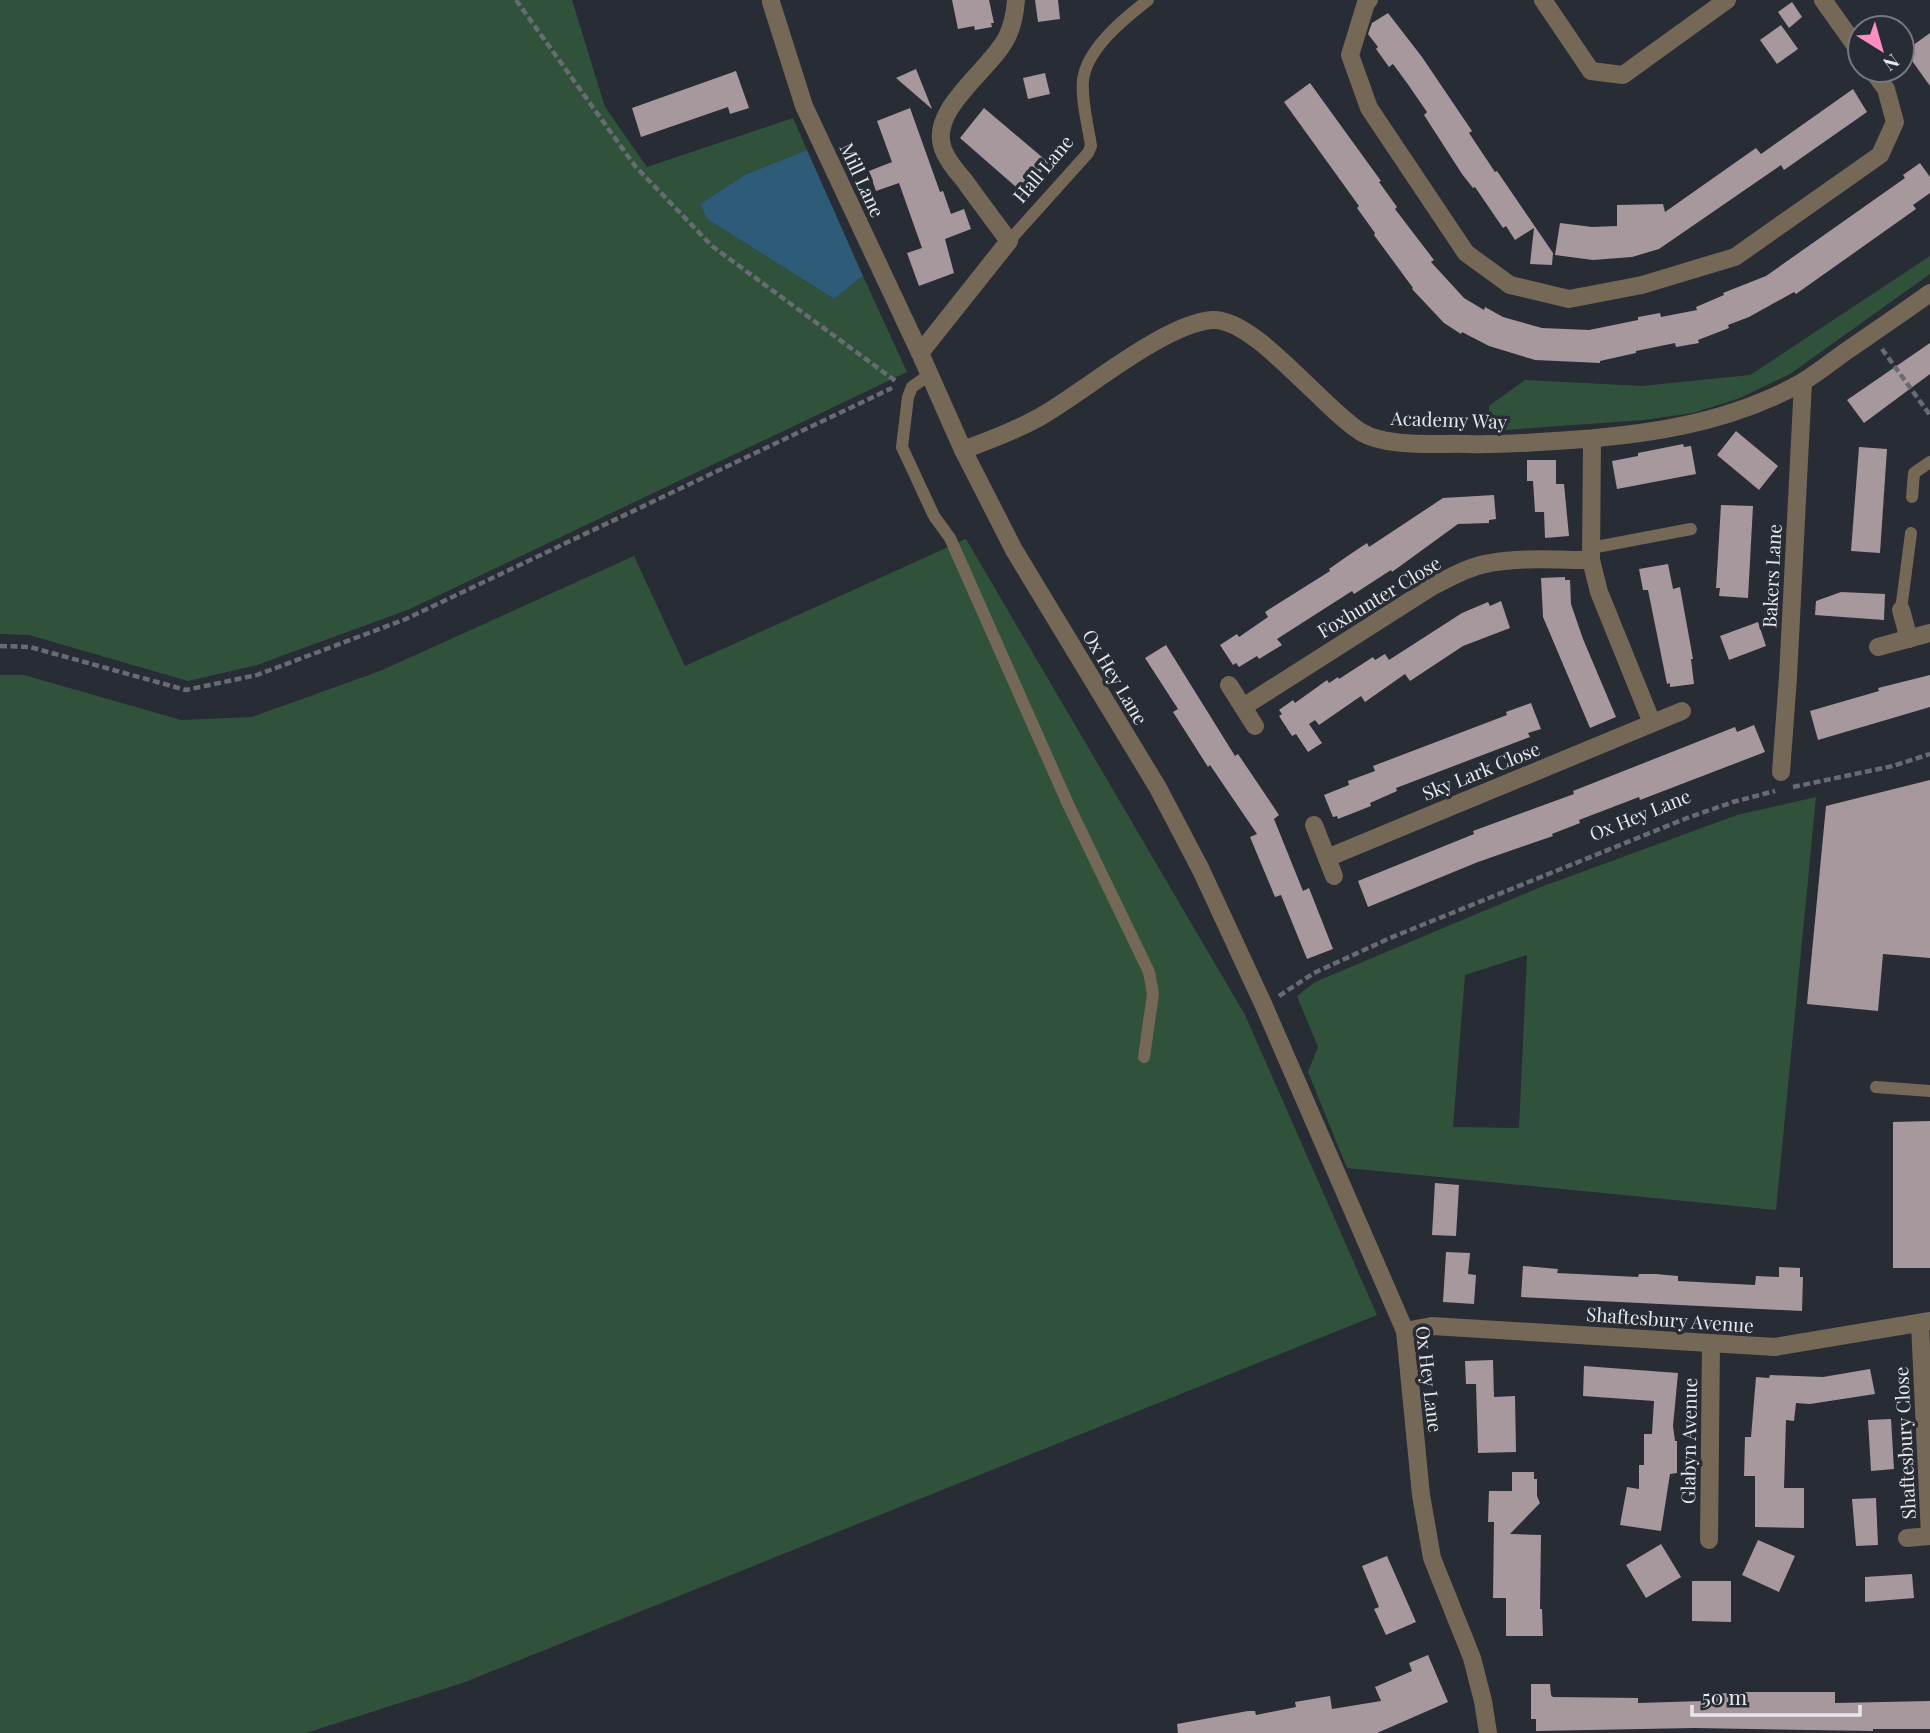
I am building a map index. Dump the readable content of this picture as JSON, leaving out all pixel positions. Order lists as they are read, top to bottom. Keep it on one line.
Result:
{"streets":{"street":["Hall Lane","Mill Lane","Academy Way","Bakers Lane","Foxhunter Close","Ox Hey Lane","Sky Lark Close","Shaftesbury Avenue","Glabyn Avenue","Shaftesbury Close"]},"crossings":[["Hall Lane","Mill Lane"],["Mill Lane","Ox Hey Lane"],["Academy Way","Bakers Lane"],["Academy Way","Ox Hey Lane"],["Ox Hey Lane","Shaftesbury Avenue"],["Shaftesbury Avenue","Glabyn Avenue"],["Shaftesbury Avenue","Shaftesbury Close"]],"scale_bar":"50 m","north":"bottom right"}
